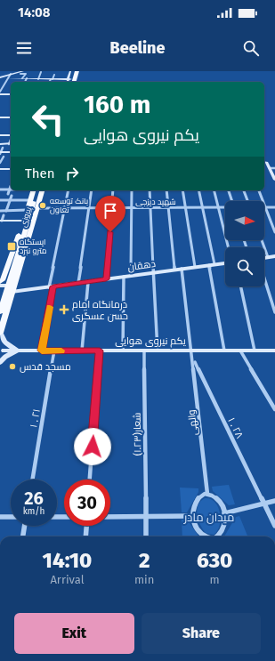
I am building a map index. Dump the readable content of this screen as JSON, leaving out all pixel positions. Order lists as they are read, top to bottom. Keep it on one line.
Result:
{"streets":{"main road":["پیروزی","دهقان","یکم نیروی هوایی"],"street":["شهید دیزجی","۱ . ۲۱","والهی","۱ . ۲۸","شعار(۱.۲۳)"]},"crossings":[["شهید دیزجی","پیروزی"],["پیروزی","دهقان"],["دهقان","والهی"],["یکم نیروی هوایی","۱ . ۲۱"],["یکم نیروی هوایی","والهی"],["یکم نیروی هوایی","شعار(۱.۲۳)"],["والهی","۱ . ۲۸"]],"parks":["میدان مادر"],"places":{"other":["بانک توسعه تعاون","مسجد قدس"],"transit":["ایستگاه مترو نبرد"],"health":["درمانگاه امام حسن عسگری"]},"north":"right","page":{"status":"14:08","header":"Beeline","turn":["160 m","یکم نیروی هوایی"],"then":"Then","speed":"26 km/h","limit":"30","eta":["14:10","Arrival","2","min","630","m"],"buttons":["Exit","Share"]}}
